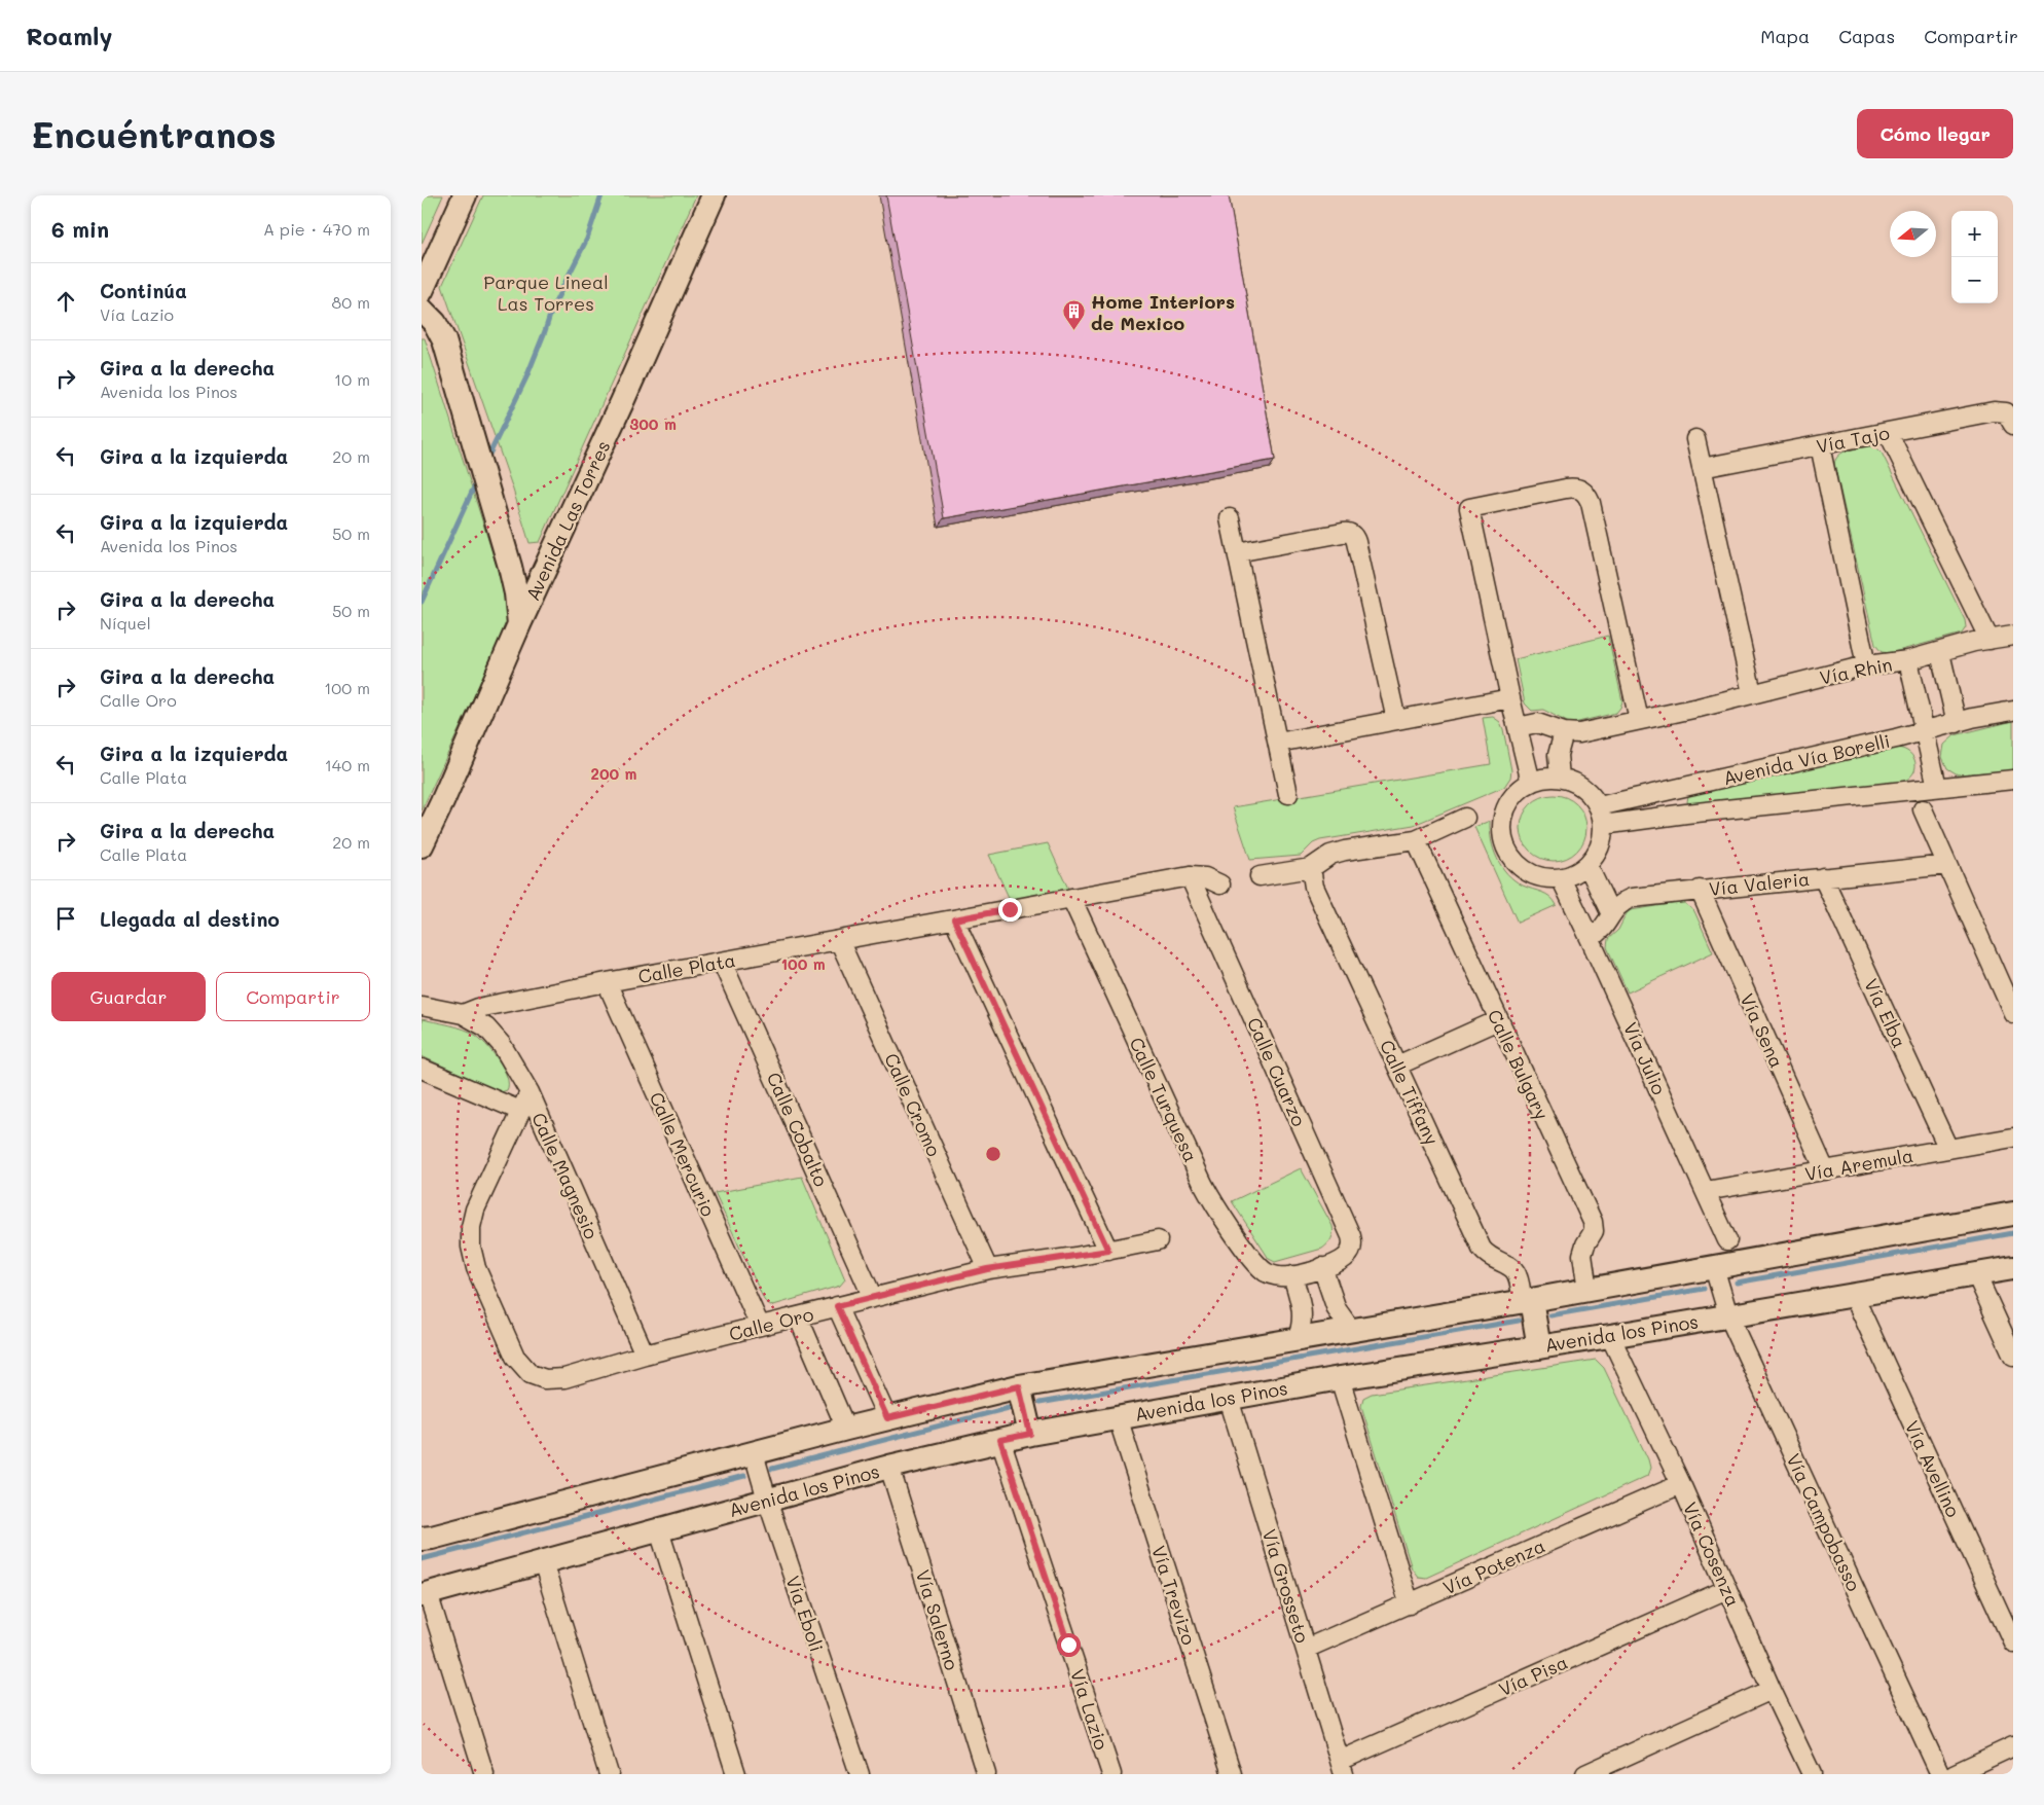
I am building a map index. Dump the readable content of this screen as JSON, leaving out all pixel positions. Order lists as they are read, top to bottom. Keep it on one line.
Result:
{"streets":{"street":["Vía Tajo","Avenida Las Torres","Vía Rhin","Avenida Vía Borelli","Vía Valeria","Calle Plata","Vía Elba","Vía Sena","Vía Julio","Calle Bulgary","Calle Cuarzo","Calle Tiffany","Calle Turquesa","Calle Cromo","Calle Cobalto","Calle Mercurio","Vía Aremula","Calle Magnesio","Calle Oro","Avenida los Pinos","Vía Avellino","Vía Campobasso","Vía Cosenza","Vía Potenza","Vía Grosseto","Vía Trevizo","Vía Eboli","Vía Salerno","Vía Pisa","Vía Lazio"]},"crossings":[["Avenida Vía Borelli","Vía Julio"],["Vía Valeria","Vía Elba"],["Vía Valeria","Vía Sena"],["Vía Valeria","Vía Julio"],["Calle Plata","Calle Cuarzo"],["Calle Plata","Calle Turquesa"],["Calle Plata","Calle Cromo"],["Calle Plata","Calle Cobalto"],["Calle Plata","Calle Mercurio"],["Calle Plata","Calle Magnesio"],["Vía Elba","Vía Aremula"],["Vía Sena","Vía Aremula"],["Vía Julio","Vía Aremula"],["Calle Cromo","Calle Oro"],["Calle Cobalto","Calle Oro"],["Calle Mercurio","Calle Oro"],["Calle Magnesio","Calle Oro"],["Avenida los Pinos","Vía Avellino"],["Avenida los Pinos","Vía Campobasso"],["Avenida los Pinos","Vía Cosenza"],["Avenida los Pinos","Vía Grosseto"],["Avenida los Pinos","Vía Trevizo"],["Avenida los Pinos","Vía Eboli"],["Avenida los Pinos","Vía Salerno"],["Avenida los Pinos","Vía Lazio"],["Vía Cosenza","Vía Potenza"],["Vía Cosenza","Vía Pisa"],["Vía Potenza","Vía Grosseto"],["Vía Grosseto","Vía Pisa"]],"parks":["Parque Lineal Las Torres"],"places":{"building":["Home Interiors de Mexico"]},"north":"left","page":{"header":"Roamly","nav":["Mapa","Capas","Compartir"],"buttons":["Cómo llegar",["Guardar","Compartir"]],"title":"Encuéntranos","heading":["6 min","A pie · 470 m"],"map_buttons":["+","−"],"list":[["Continúa","Vía Lazio","80 m"],["Gira a la derecha","Avenida los Pinos","10 m"],["Gira a la izquierda","20 m"],["Gira a la izquierda","Avenida los Pinos","50 m"],["Gira a la derecha","Níquel","50 m"],["Gira a la derecha","Calle Oro","100 m"],["Gira a la izquierda","Calle Plata","140 m"],["Gira a la derecha","Calle Plata","20 m"],"Llegada al destino"]},"rings":["300 m","200 m","100 m"]}
